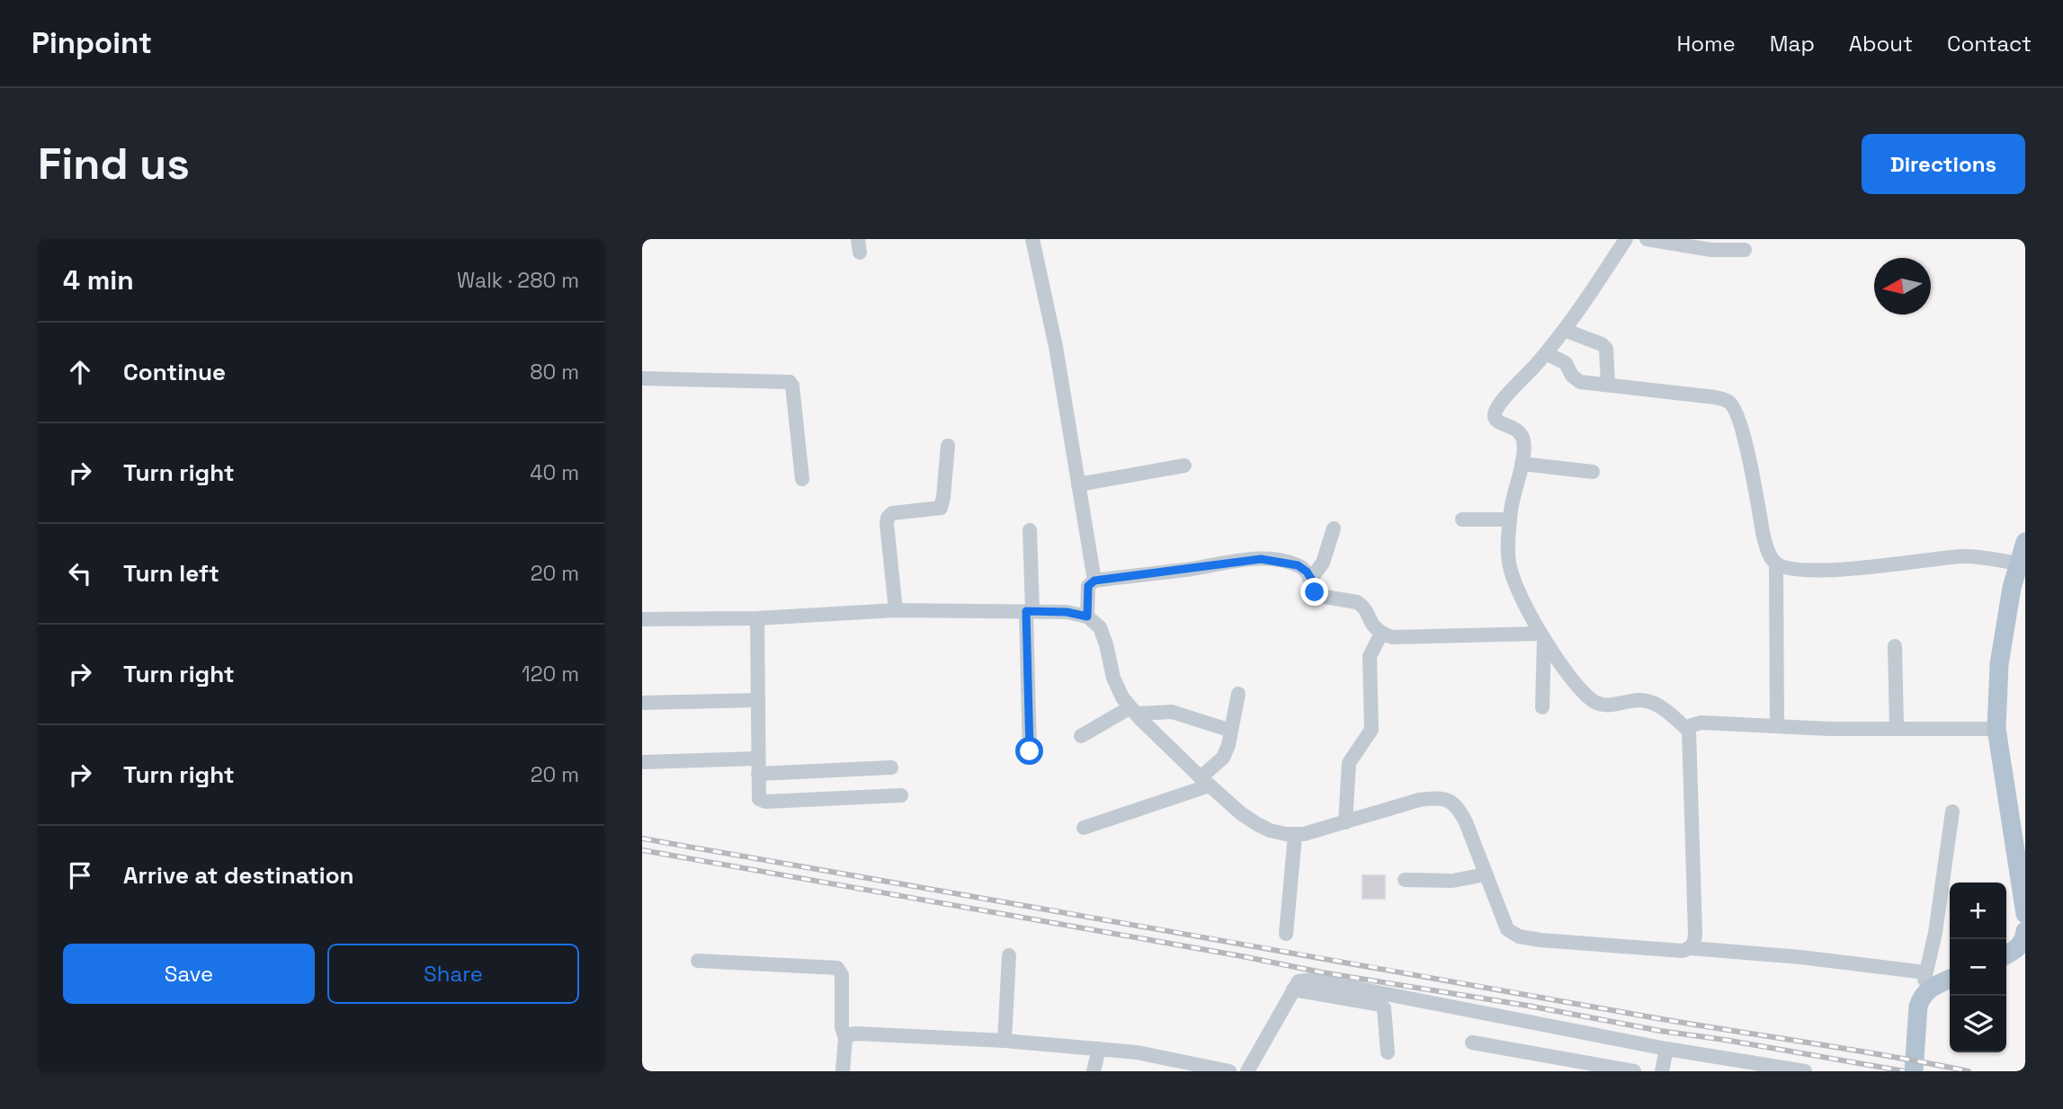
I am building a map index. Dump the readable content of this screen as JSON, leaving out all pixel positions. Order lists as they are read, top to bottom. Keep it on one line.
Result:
{"north":"left","page":{"header":"Pinpoint","nav":["Home","Map","About","Contact"],"buttons":["Directions",["Save","Share"]],"title":"Find us","heading":["4 min","Walk · 280 m"],"list":[["Continue","80 m"],["Turn right","40 m"],["Turn left","20 m"],["Turn right","120 m"],["Turn right","20 m"],"Arrive at destination"],"map_buttons":["+","−"]}}
